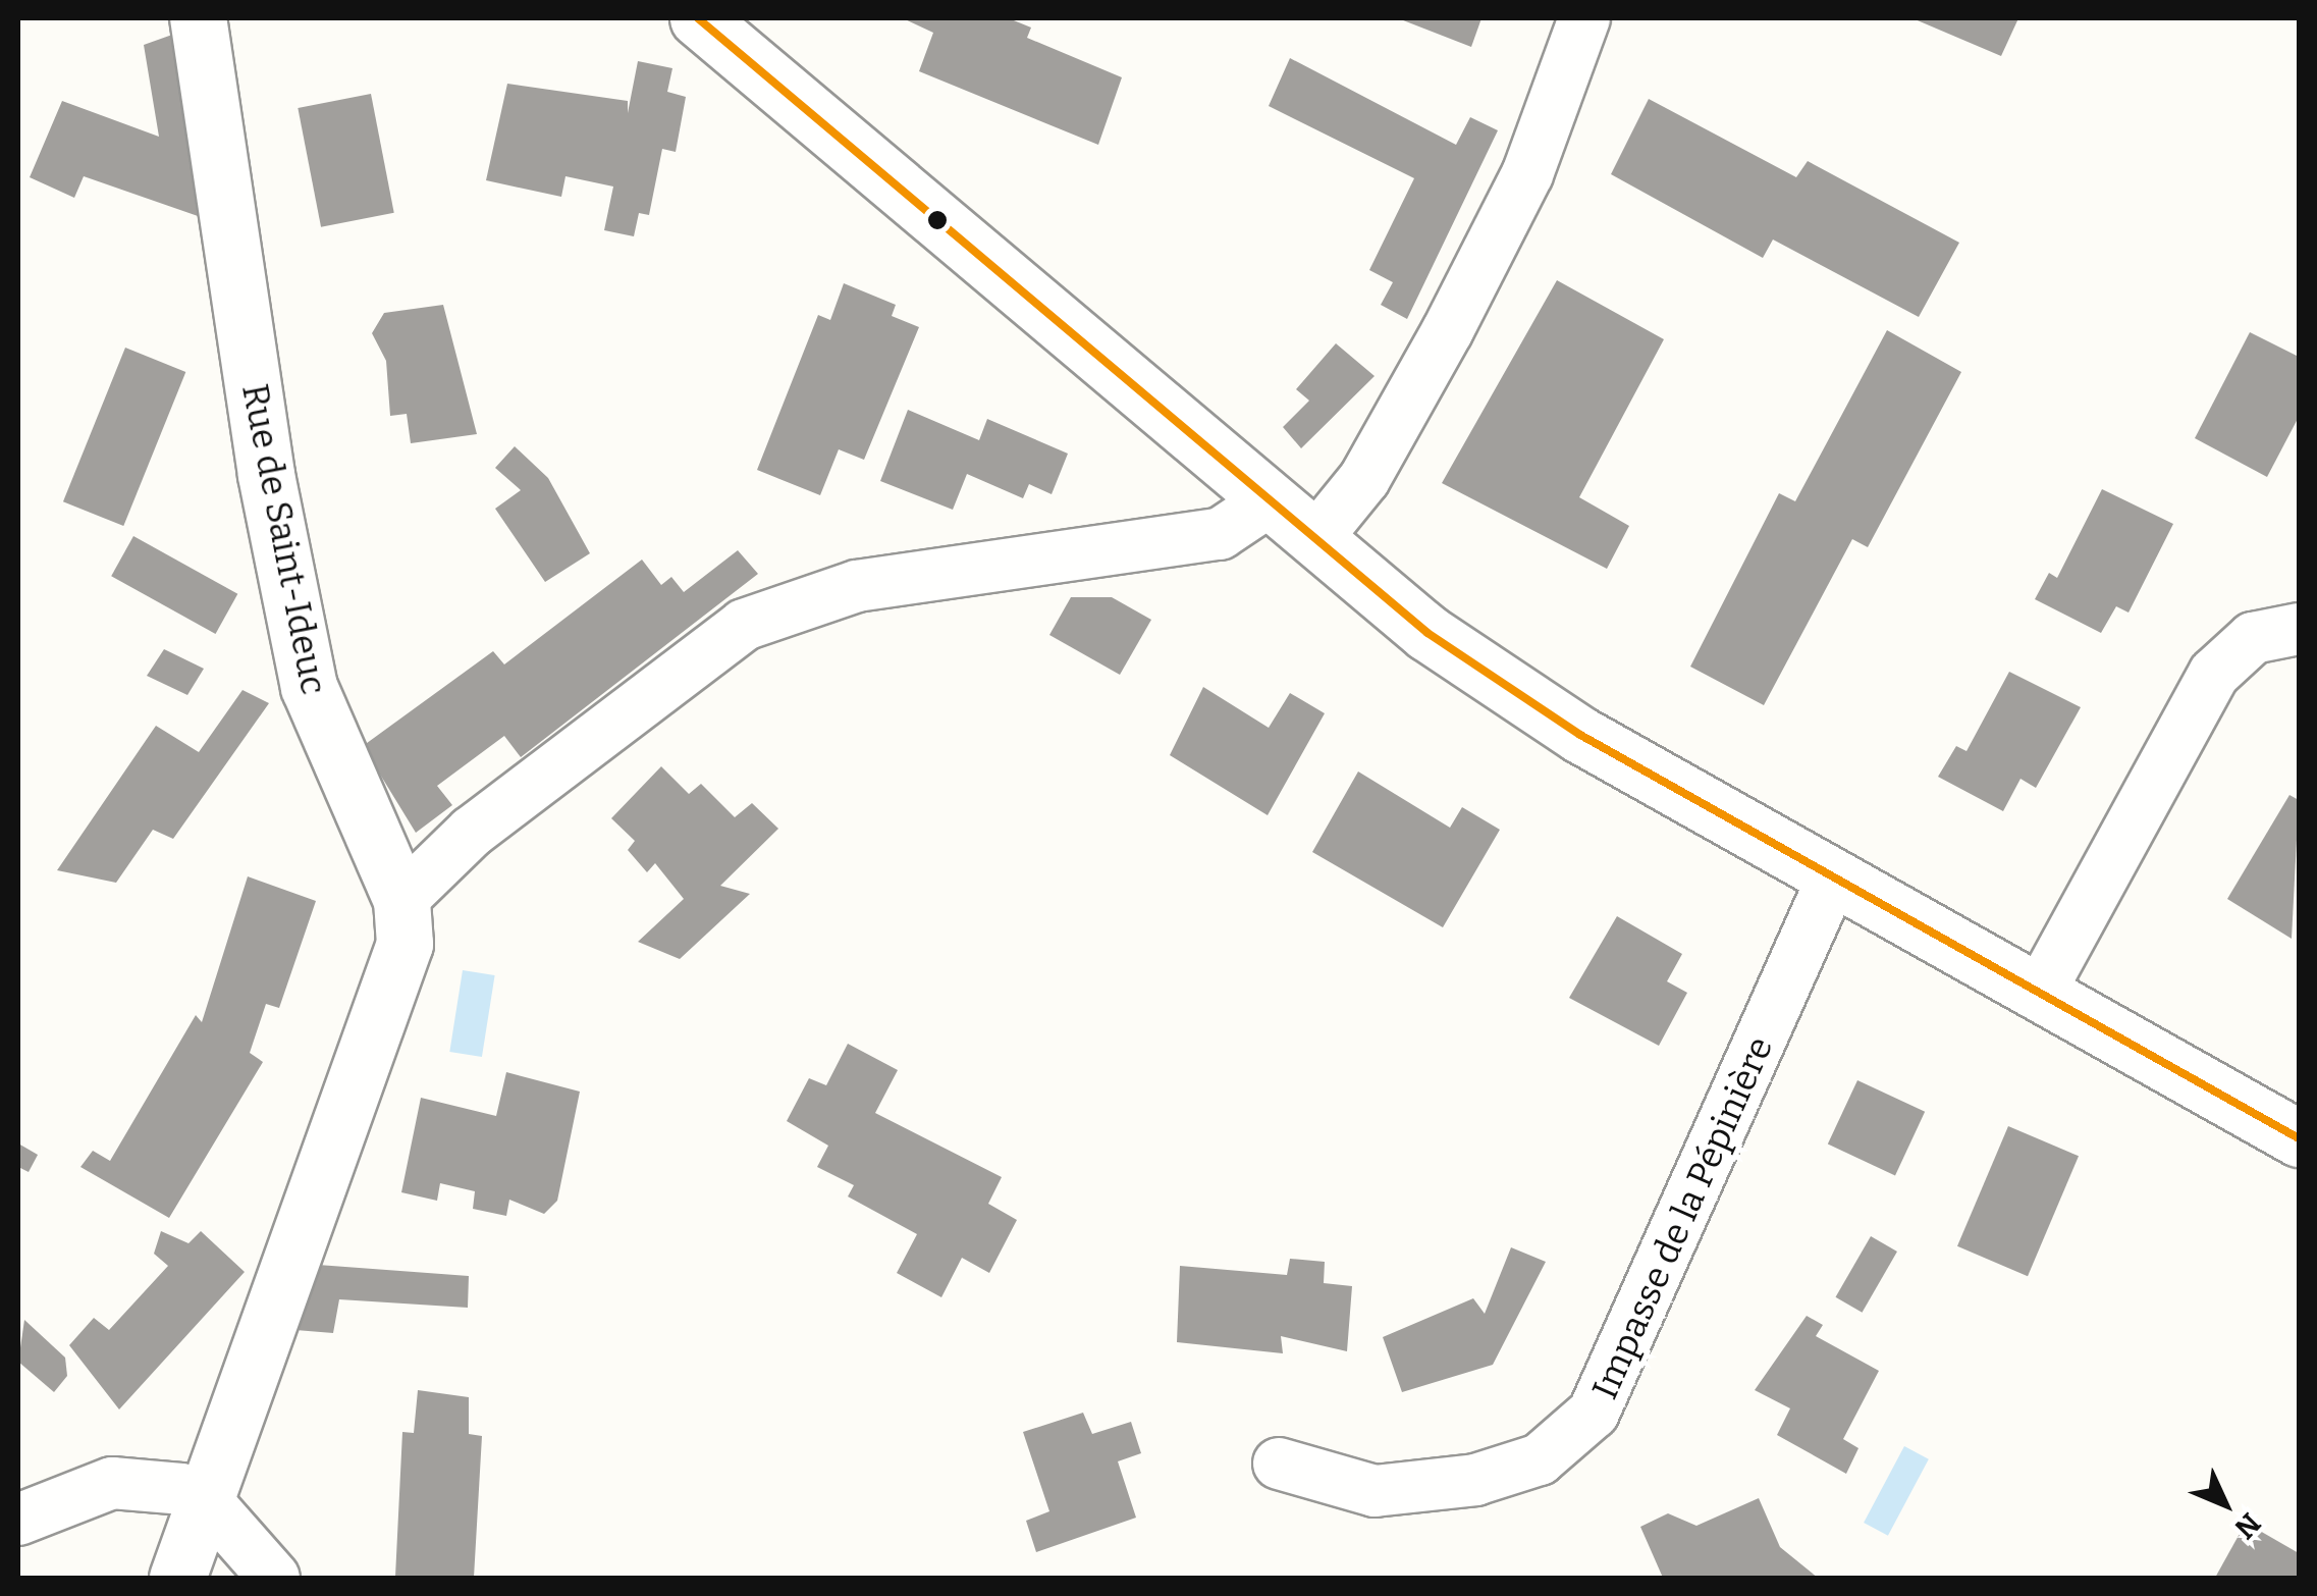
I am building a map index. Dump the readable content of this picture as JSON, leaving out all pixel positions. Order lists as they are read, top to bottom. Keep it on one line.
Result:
{"streets":{"street":["Rue de Saint-Ideuc","Impasse de la Pépinière"]},"north":"bottom right"}
